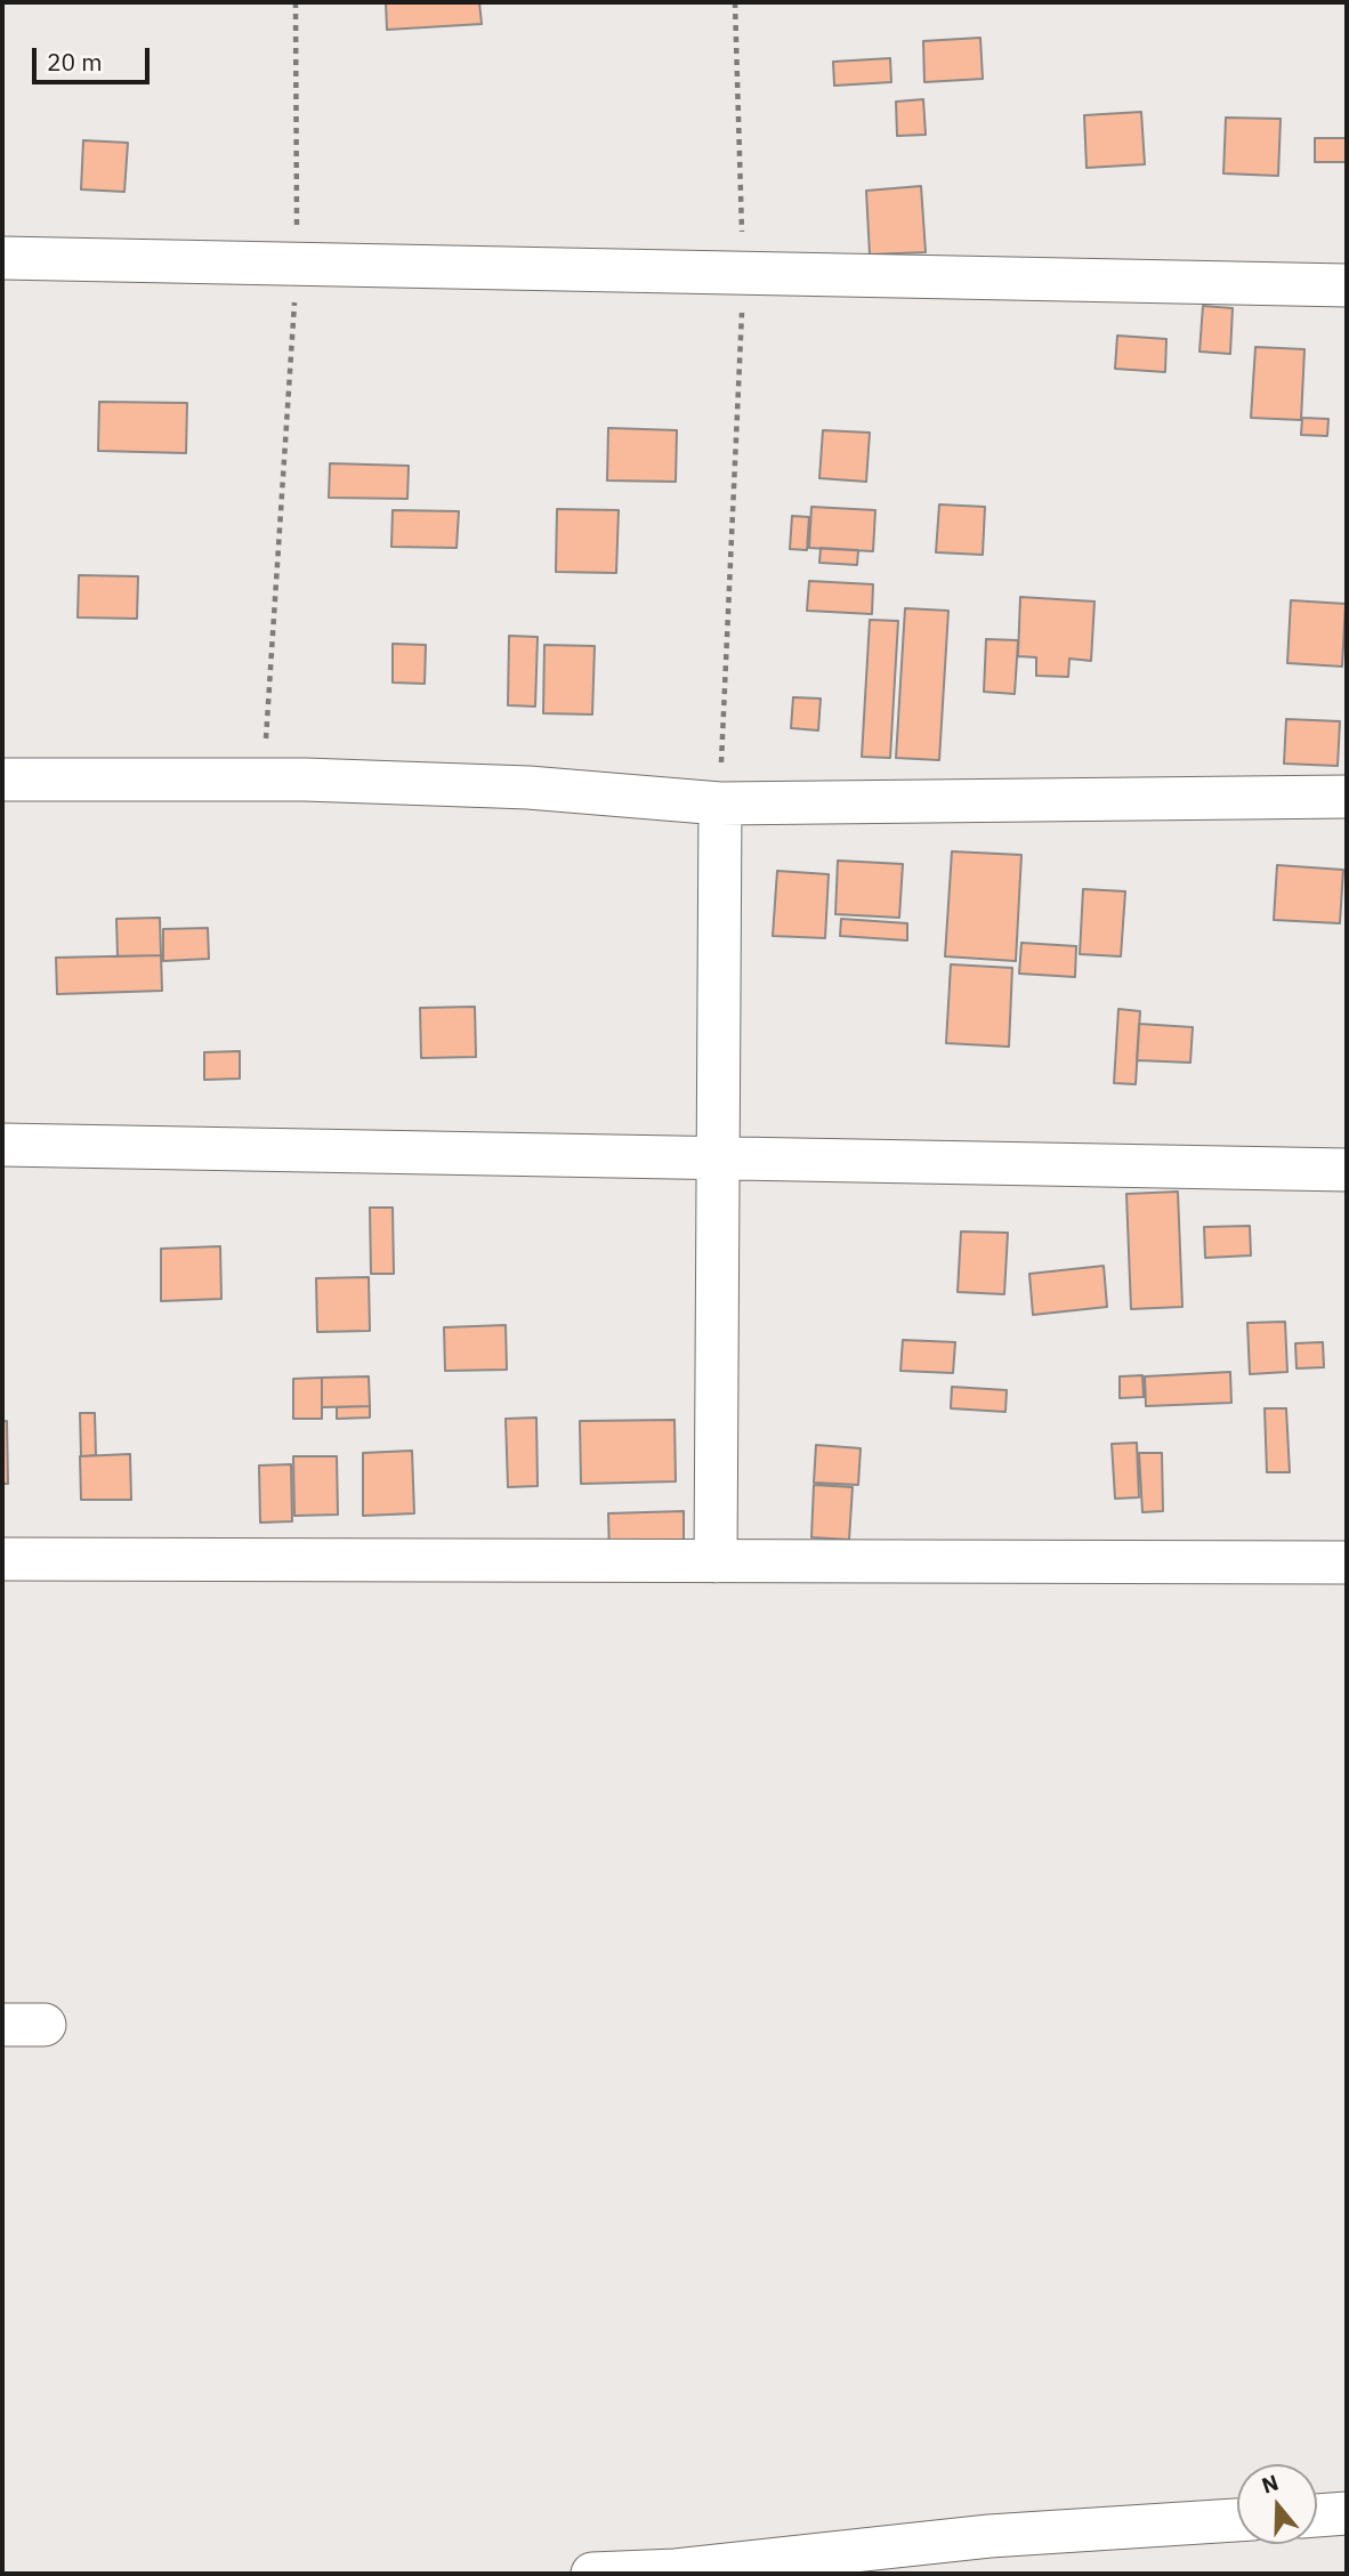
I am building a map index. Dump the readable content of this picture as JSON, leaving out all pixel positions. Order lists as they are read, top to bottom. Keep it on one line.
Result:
{"scale_bar":"20 m","north":"top"}
